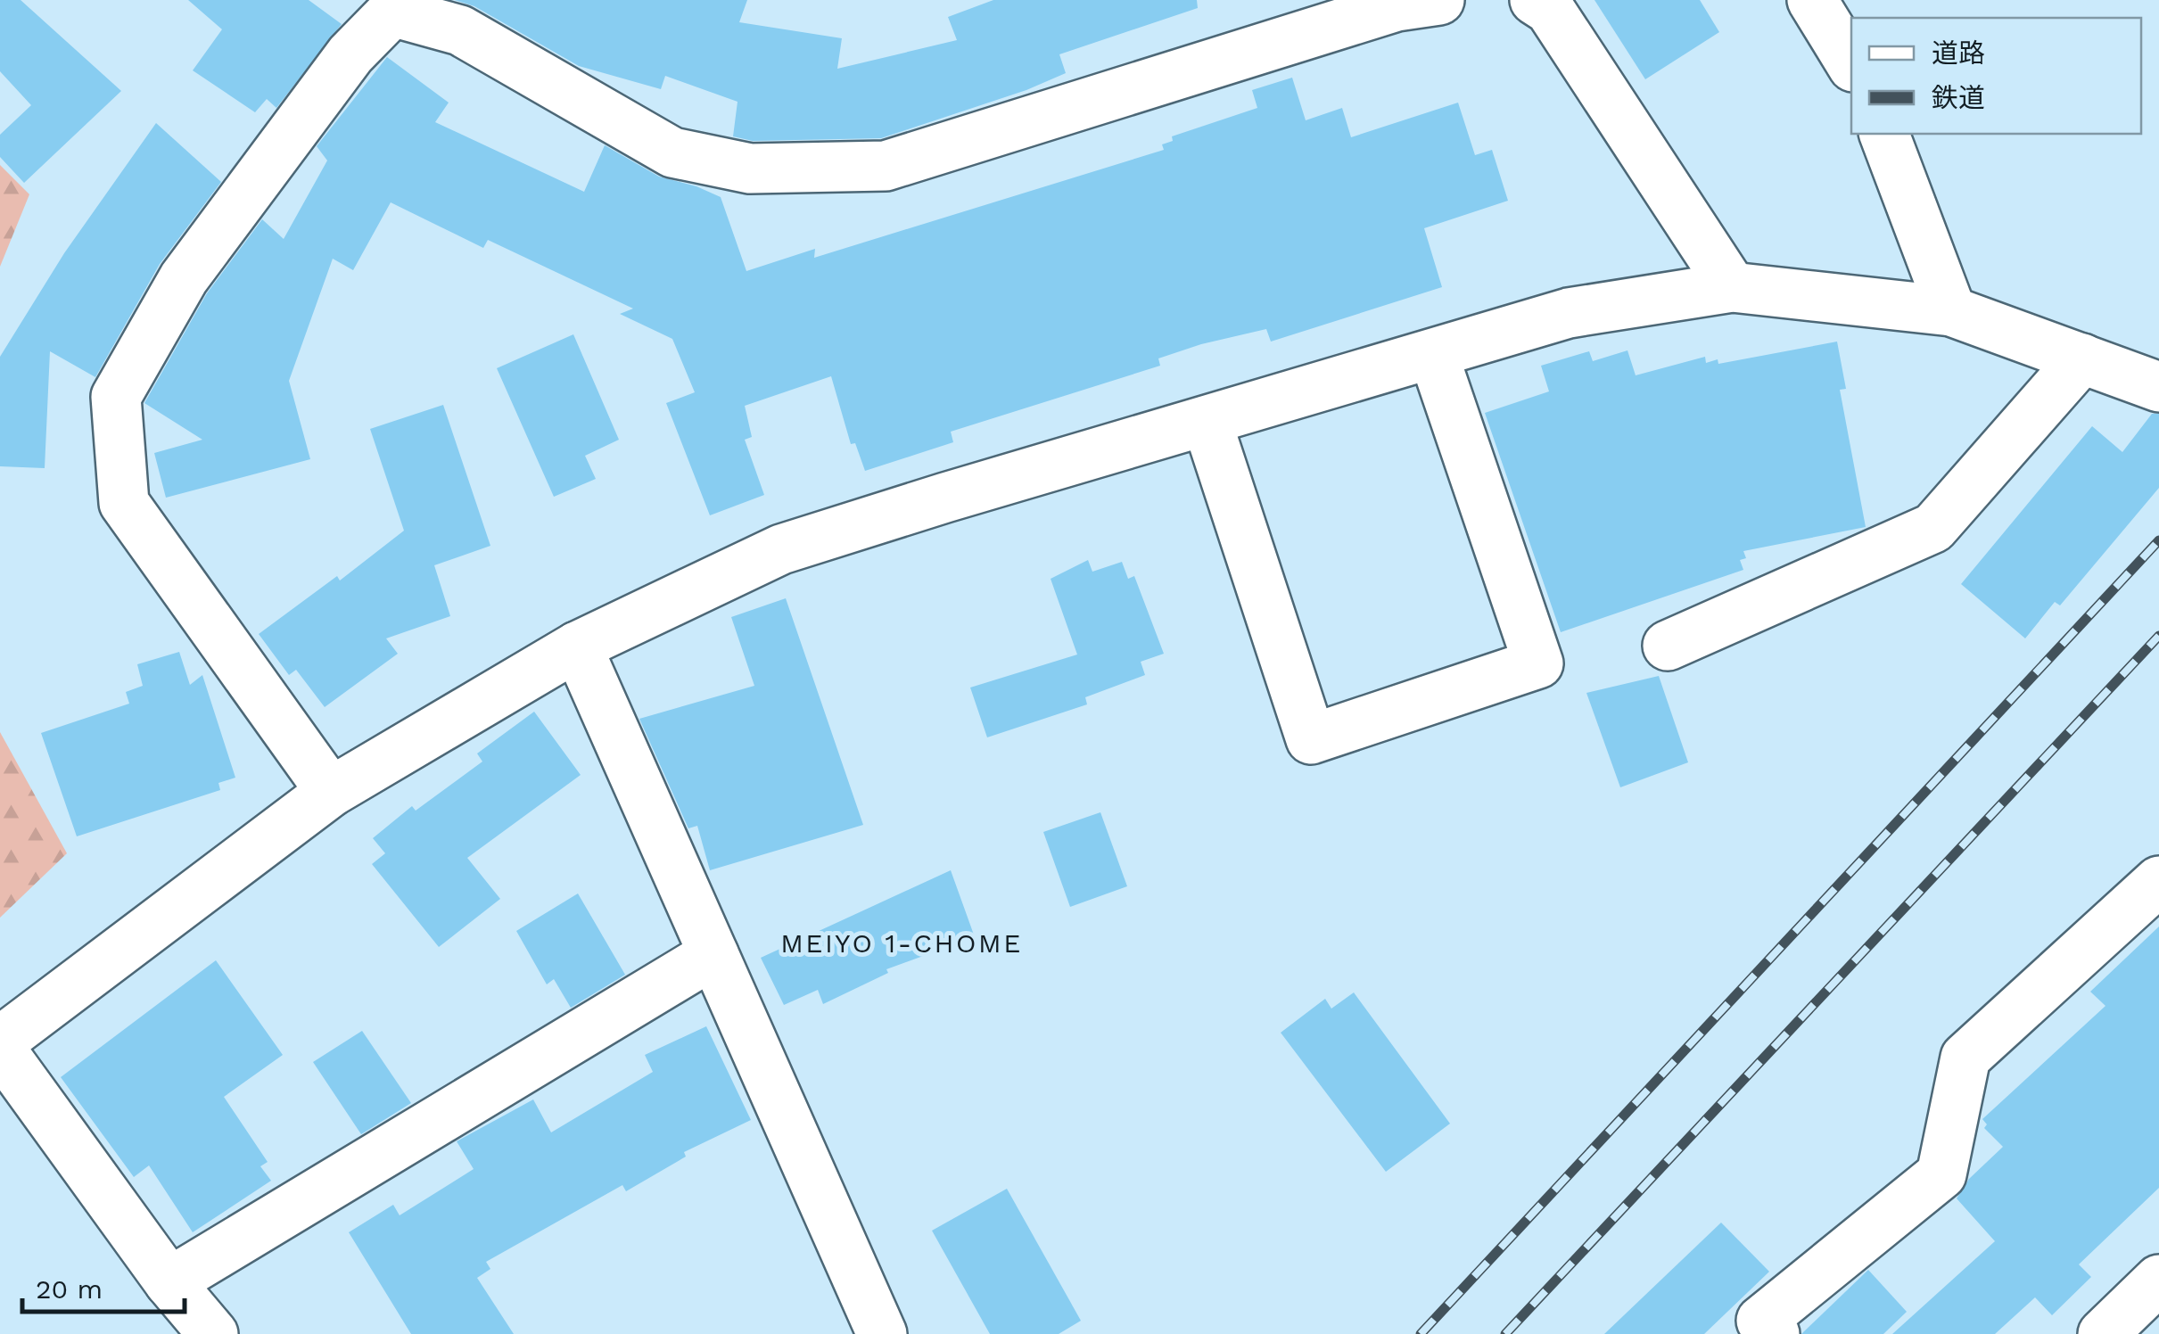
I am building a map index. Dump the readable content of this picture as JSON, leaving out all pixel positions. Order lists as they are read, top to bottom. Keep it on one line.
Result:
{"districts":["MEIYO 1-CHOME"],"legend":["道路","鉄道"],"scale_bar":"20 m"}
